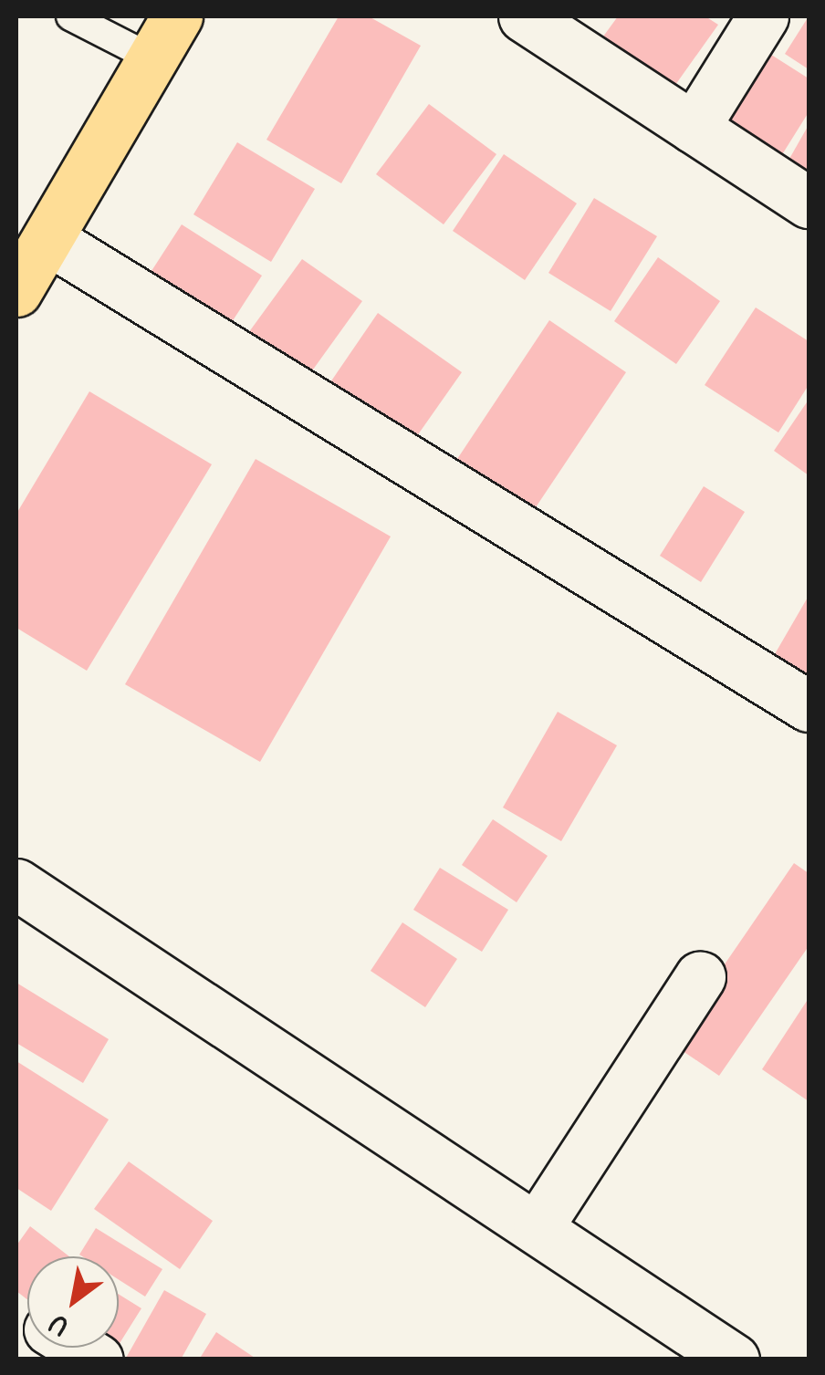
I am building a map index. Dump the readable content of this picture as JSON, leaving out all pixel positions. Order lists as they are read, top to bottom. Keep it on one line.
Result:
{"north":"bottom left"}
